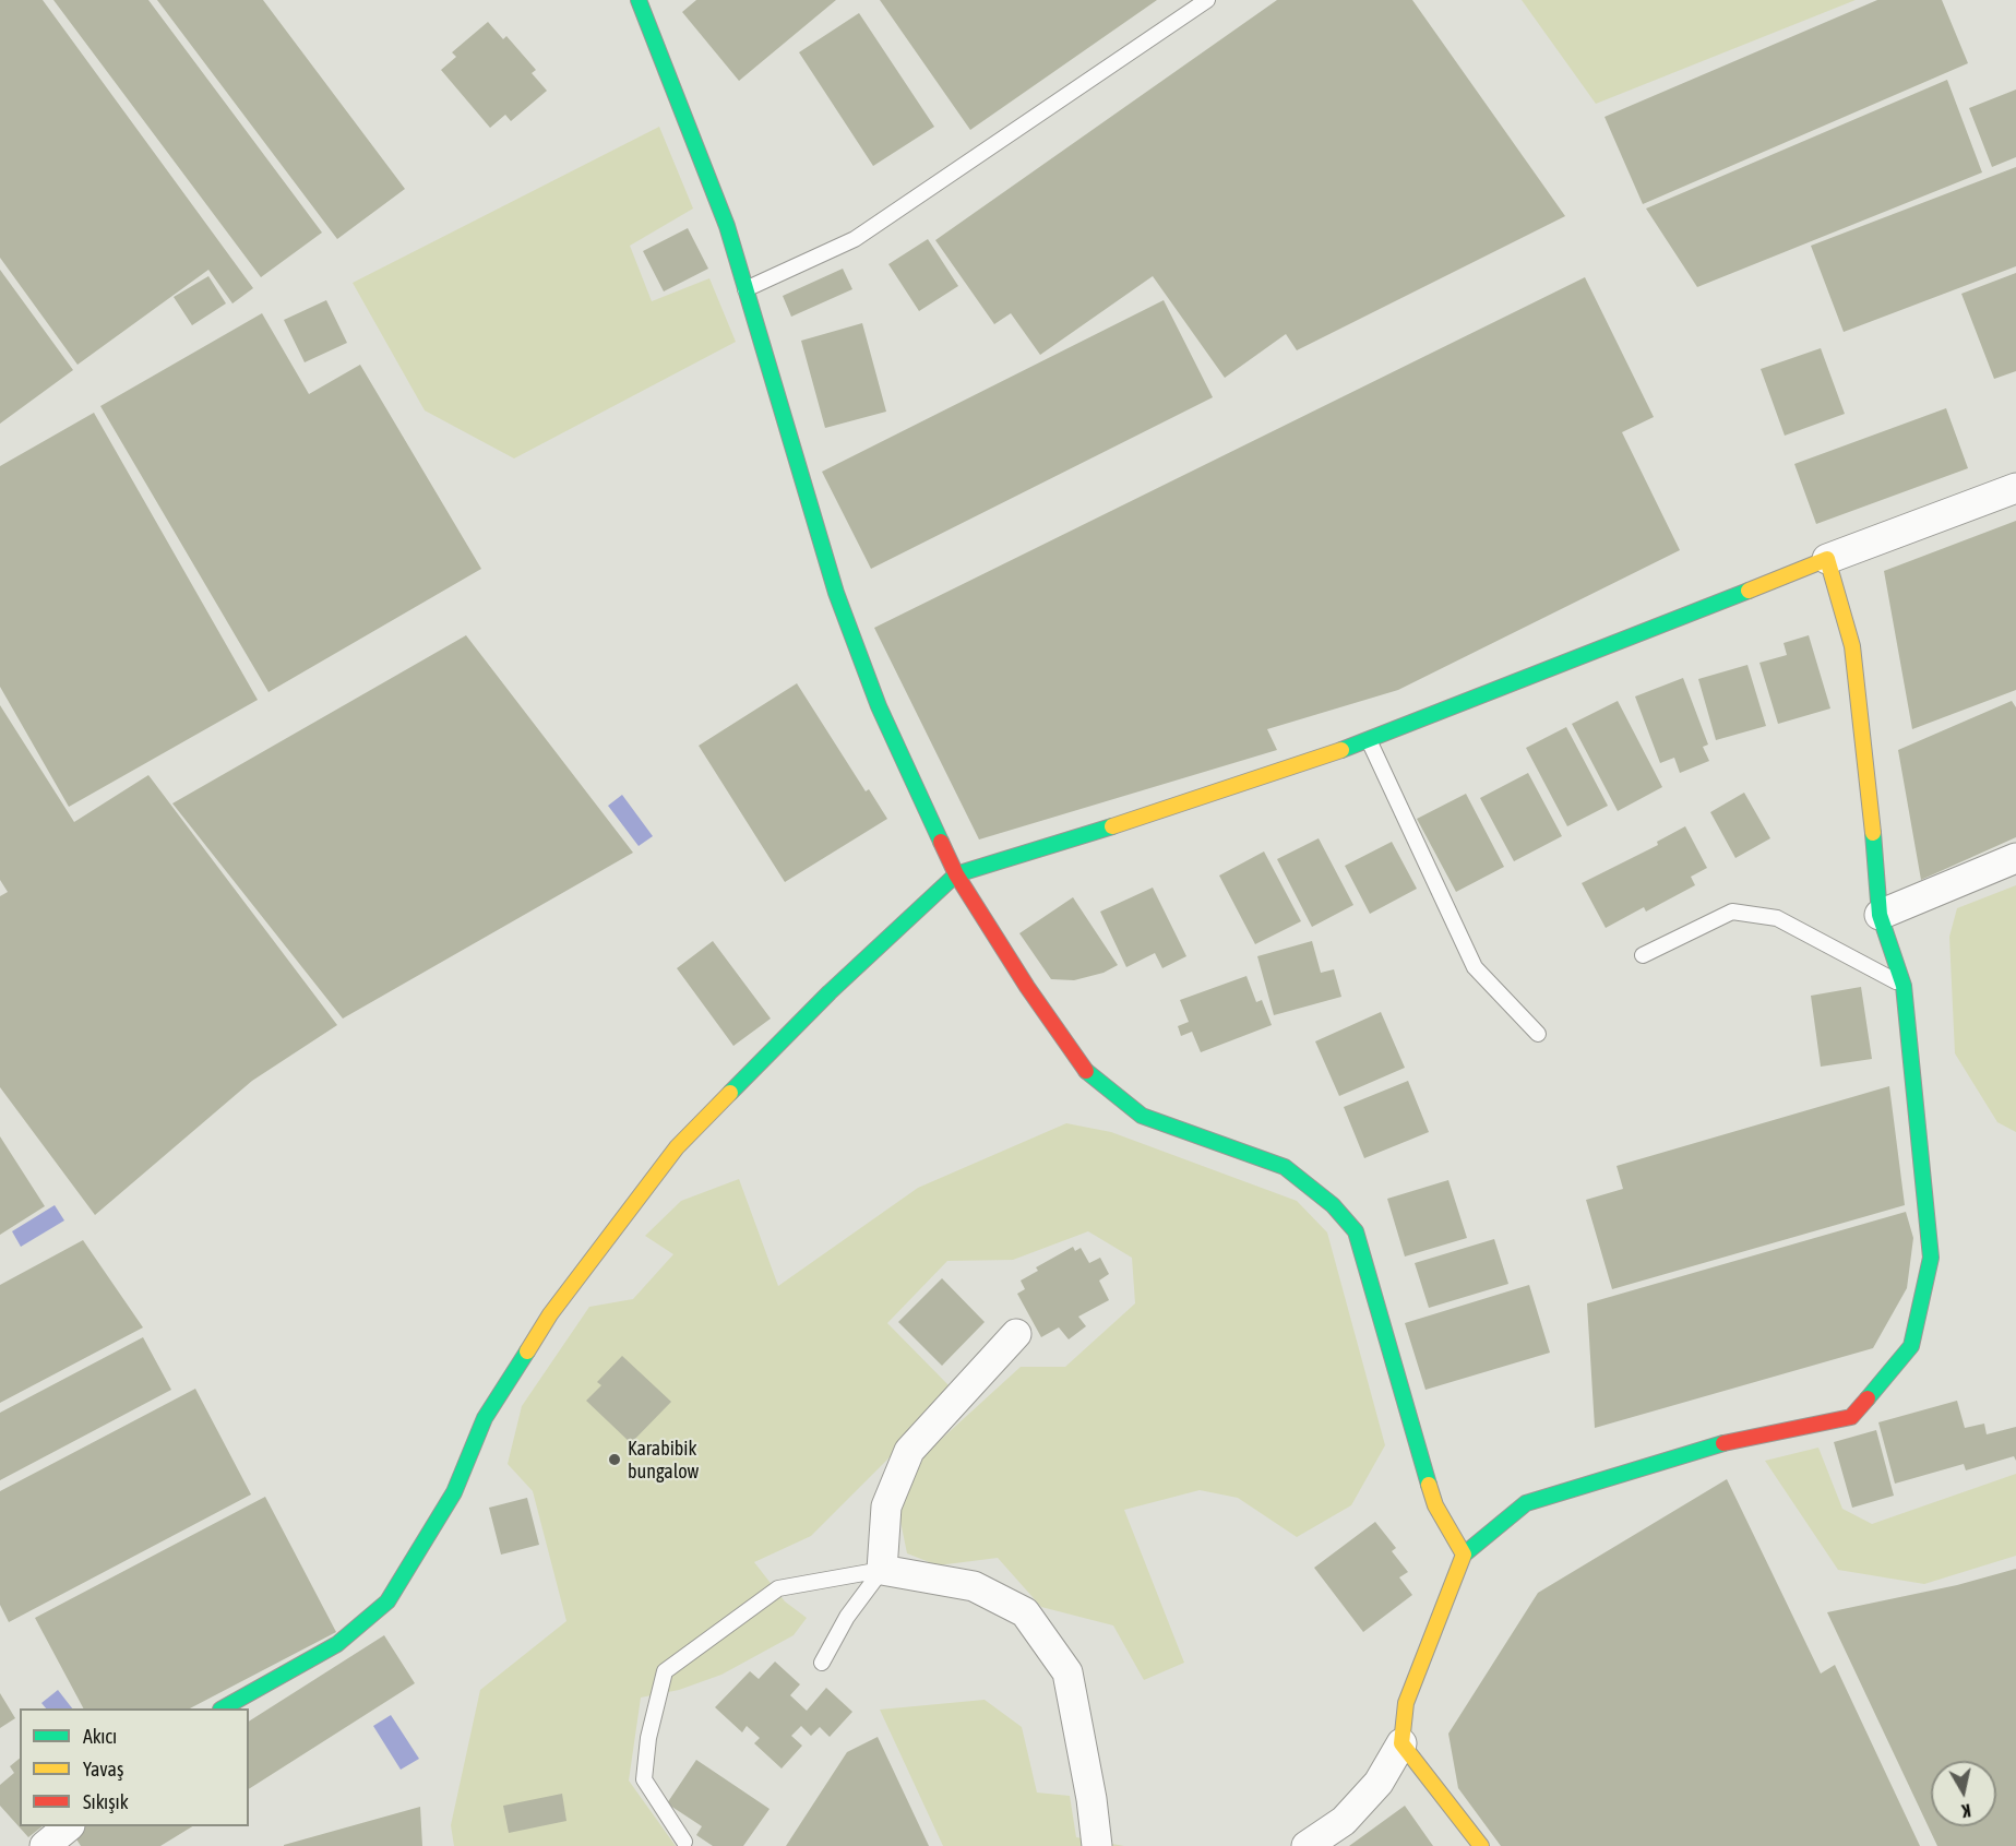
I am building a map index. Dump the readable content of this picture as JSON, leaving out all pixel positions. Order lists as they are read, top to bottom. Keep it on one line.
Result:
{"places":["Karabibik bungalow"],"legend":["Akıcı","Yavaş","Sıkışık"],"north":"bottom"}
